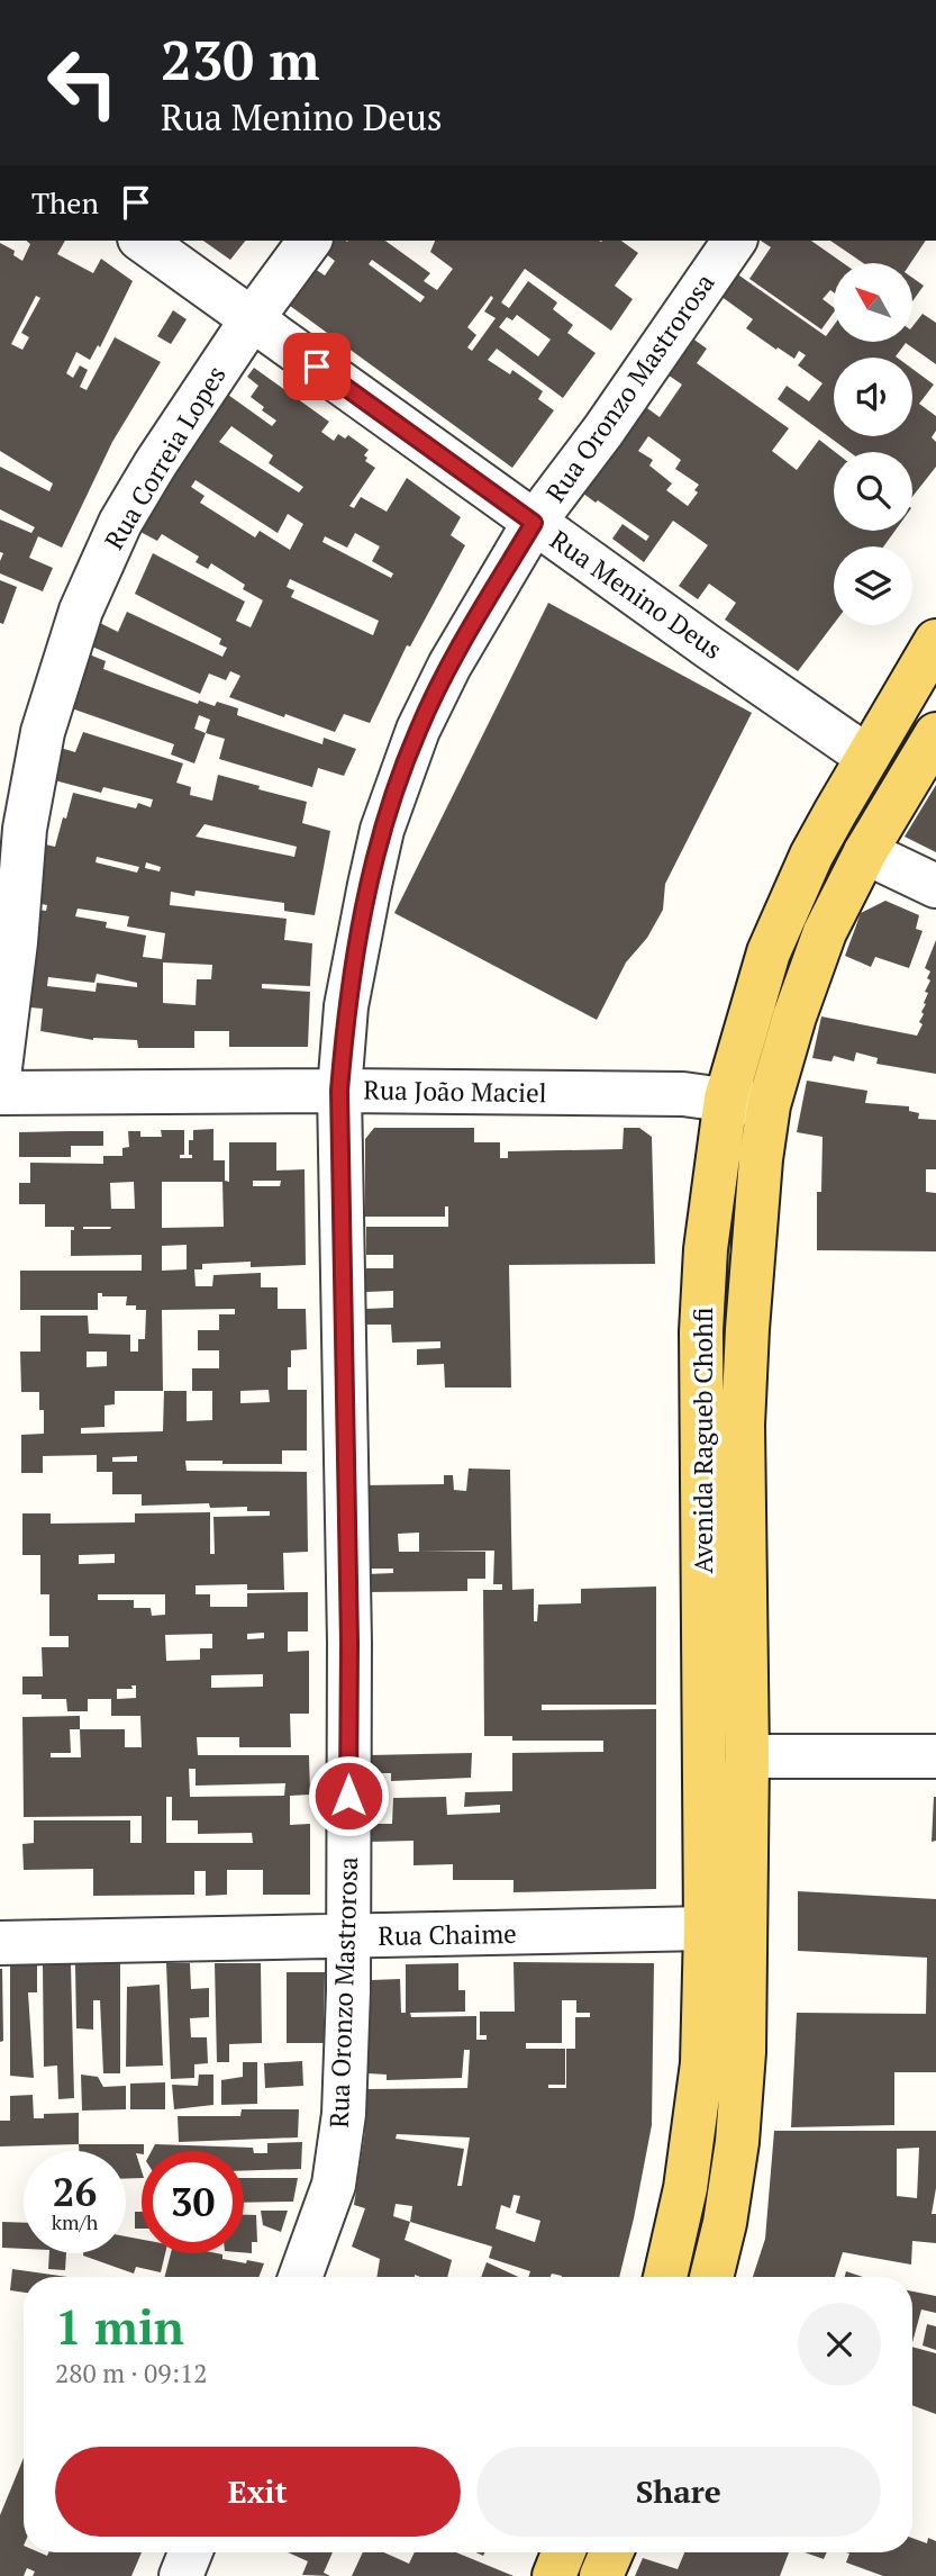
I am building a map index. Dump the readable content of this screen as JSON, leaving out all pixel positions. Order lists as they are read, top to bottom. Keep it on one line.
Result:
{"streets":{"main road":["Avenida Ragueb Chohfi"],"street":["Rua Oronzo Mastrorosa","Rua Correia Lopes","Rua Menino Deus","Rua João Maciel","Rua Chaime"]},"crossings":[["Rua Oronzo Mastrorosa","Rua Menino Deus"],["Rua Oronzo Mastrorosa","Rua João Maciel"],["Rua Oronzo Mastrorosa","Rua Chaime"],["Rua Correia Lopes","Rua Menino Deus"],["Rua Menino Deus","Avenida Ragueb Chohfi"],["Rua João Maciel","Avenida Ragueb Chohfi"],["Avenida Ragueb Chohfi","Rua Chaime"]],"north":"top left","page":{"turn":["230 m","Rua Menino Deus"],"then":"Then","speed":"26 km/h","limit":"30","heading":["1 min","280 m · 09:12"],"buttons":["Exit","Share"]}}
